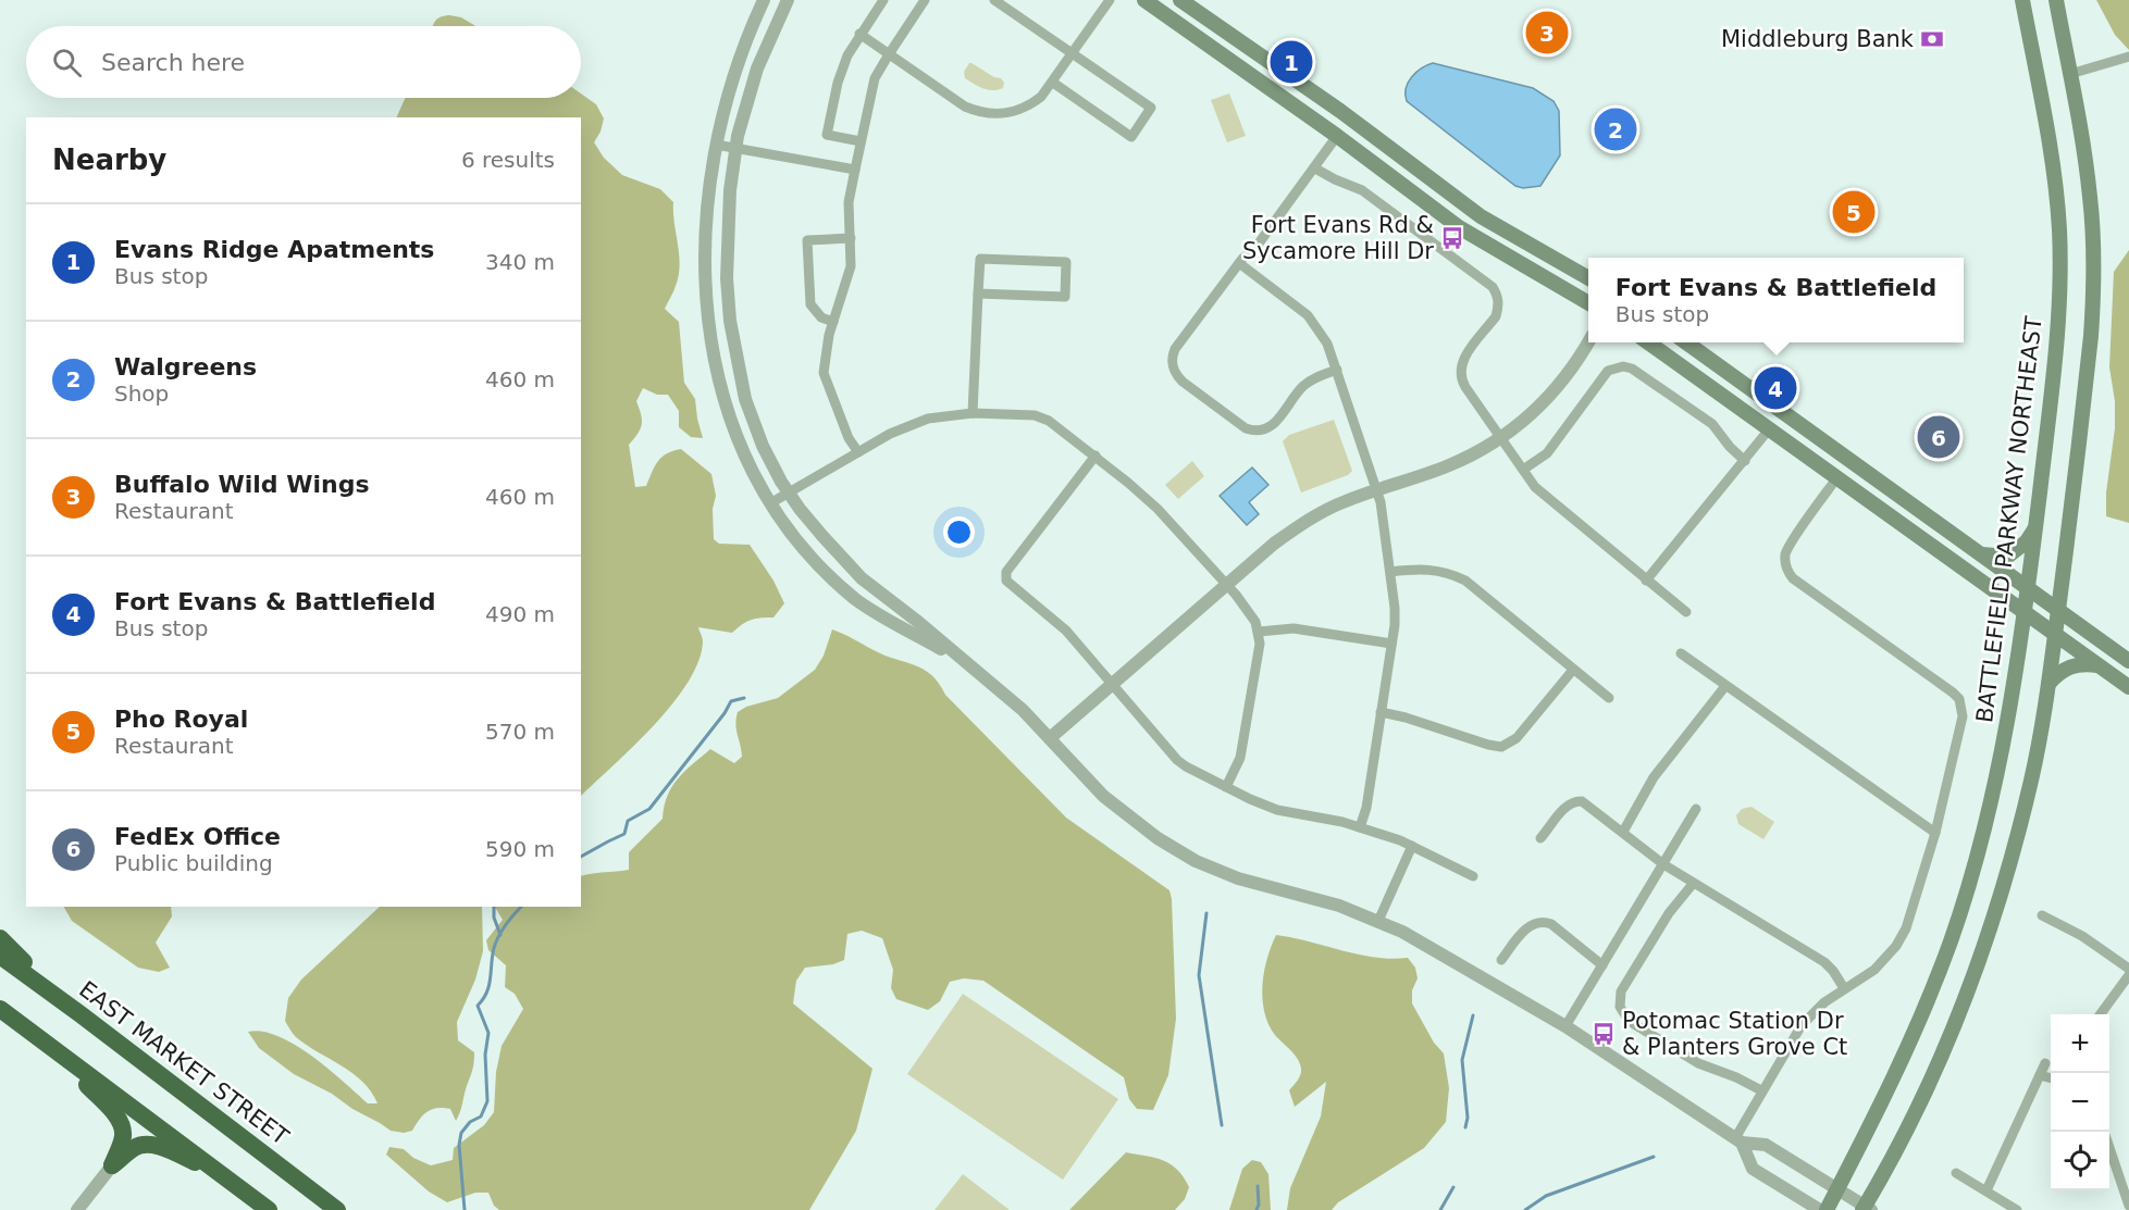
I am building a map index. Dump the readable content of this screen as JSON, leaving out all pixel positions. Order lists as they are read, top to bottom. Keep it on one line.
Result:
{"streets":{"highway":["EAST MARKET STREET"],"main road":["BATTLEFIELD PARKWAY NORTHEAST"]},"places":{"bank":["Middleburg Bank"],"bus stop":["Fort Evans Rd & Sycamore Hill Dr","Potomac Station Dr & Planters Grove Ct"]},"page":{"pins":["3","1","2","5","4","6"],"search":"Search here","heading":["Nearby","6 results"],"list":[{"mark":"1","name":"Evans Ridge Apatments","note":"Bus stop","value":"340 m"},{"mark":"2","name":"Walgreens","note":"Shop","value":"460 m"},{"mark":"3","name":"Buffalo Wild Wings","note":"Restaurant","value":"460 m"},{"mark":"4","name":"Fort Evans & Battlefield","note":"Bus stop","value":"490 m"},{"mark":"5","name":"Pho Royal","note":"Restaurant","value":"570 m"},{"mark":"6","name":"FedEx Office","note":"Public building","value":"590 m"}],"popup":["Fort Evans & Battlefield","Bus stop"],"map_buttons":["+","−"]}}
